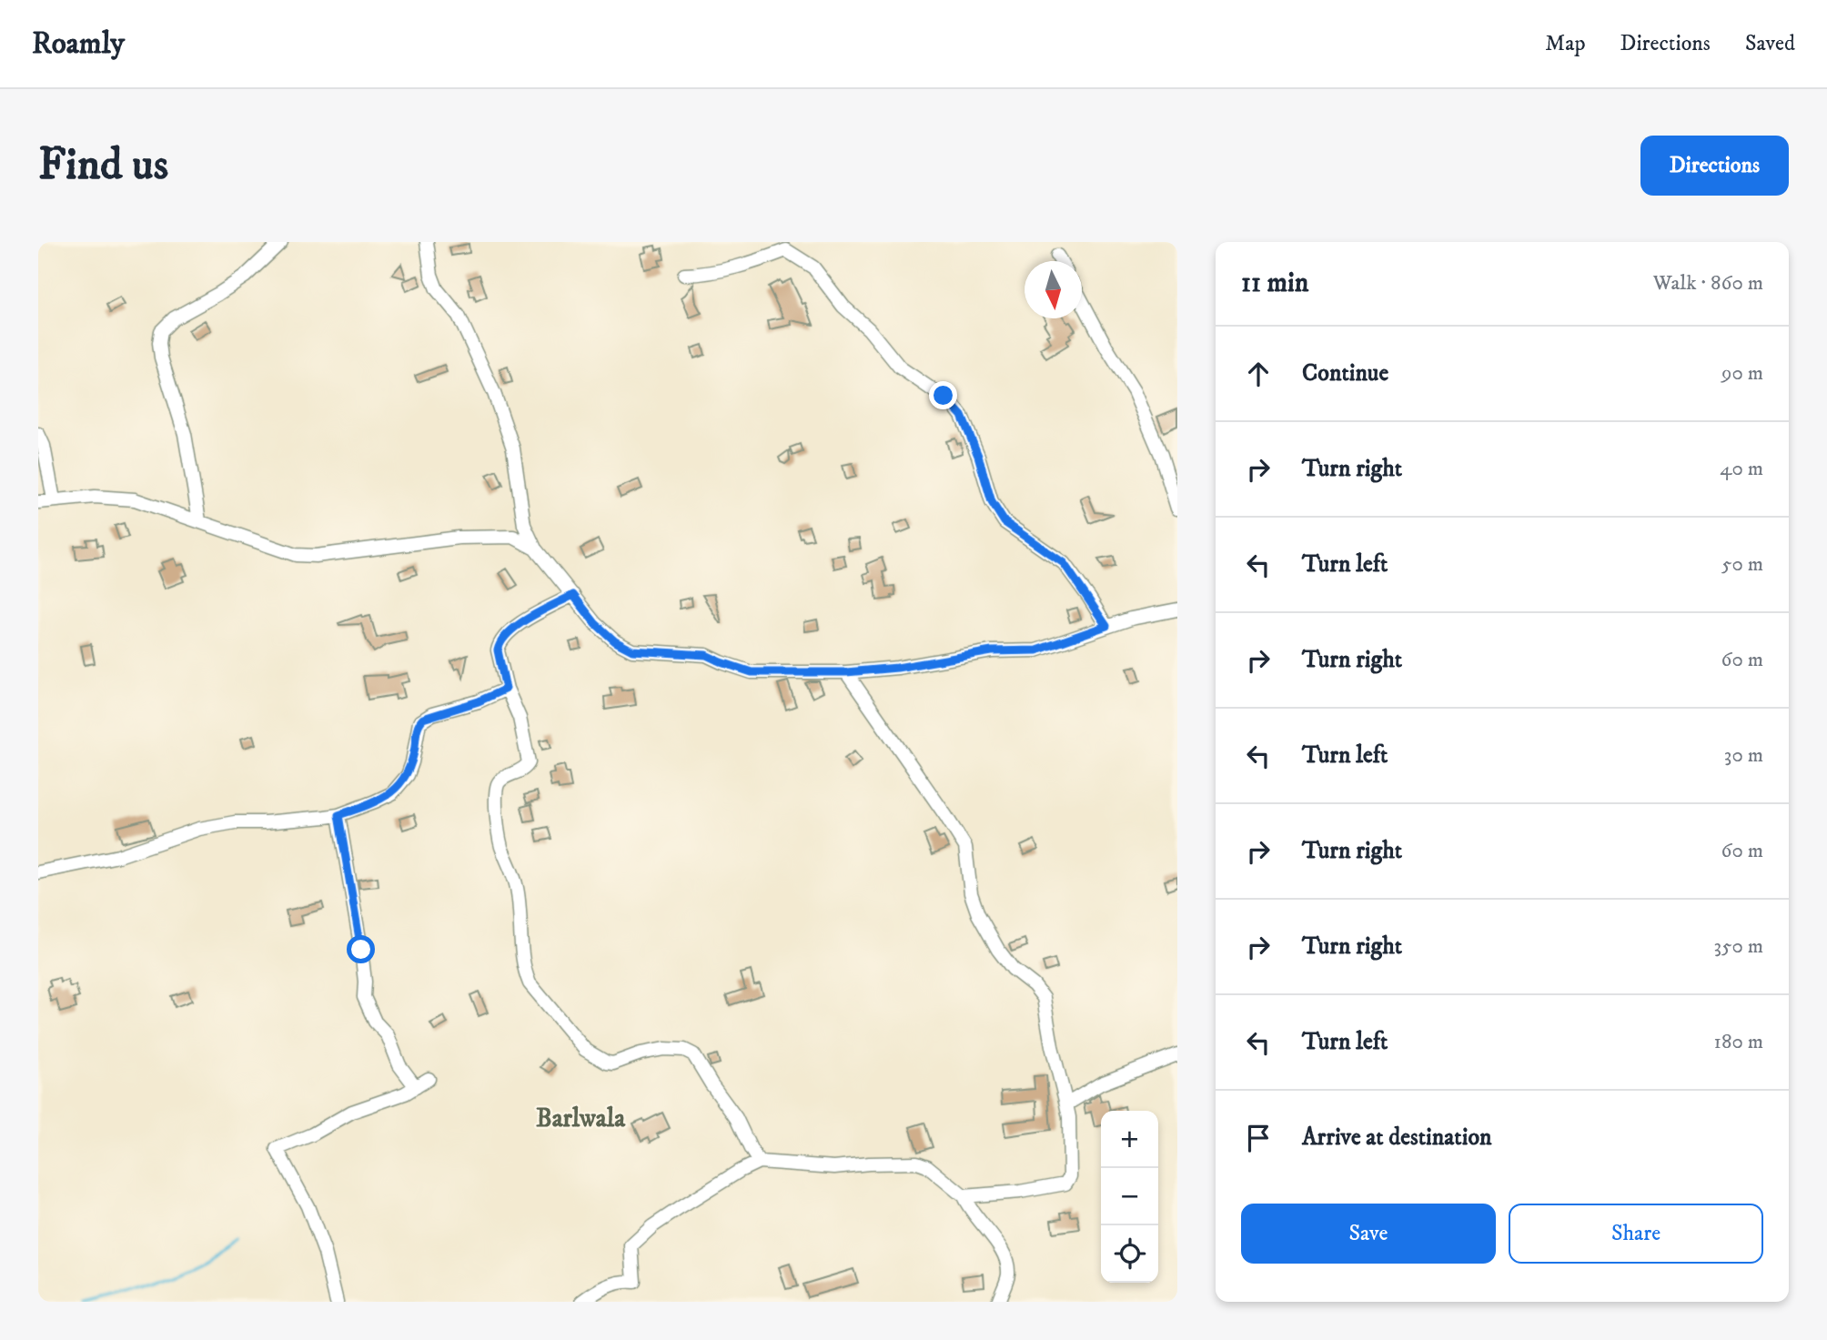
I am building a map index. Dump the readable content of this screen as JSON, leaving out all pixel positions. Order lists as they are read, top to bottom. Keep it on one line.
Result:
{"districts":["Barlwala"],"north":"bottom","page":{"header":"Roamly","nav":["Map","Directions","Saved"],"buttons":["Directions",["Save","Share"]],"title":"Find us","heading":["11 min","Walk · 860 m"],"list":[["Continue","90 m"],["Turn right","40 m"],["Turn left","50 m"],["Turn right","60 m"],["Turn left","30 m"],["Turn right","60 m"],["Turn right","350 m"],["Turn left","180 m"],"Arrive at destination"],"map_buttons":["+","−"]}}
